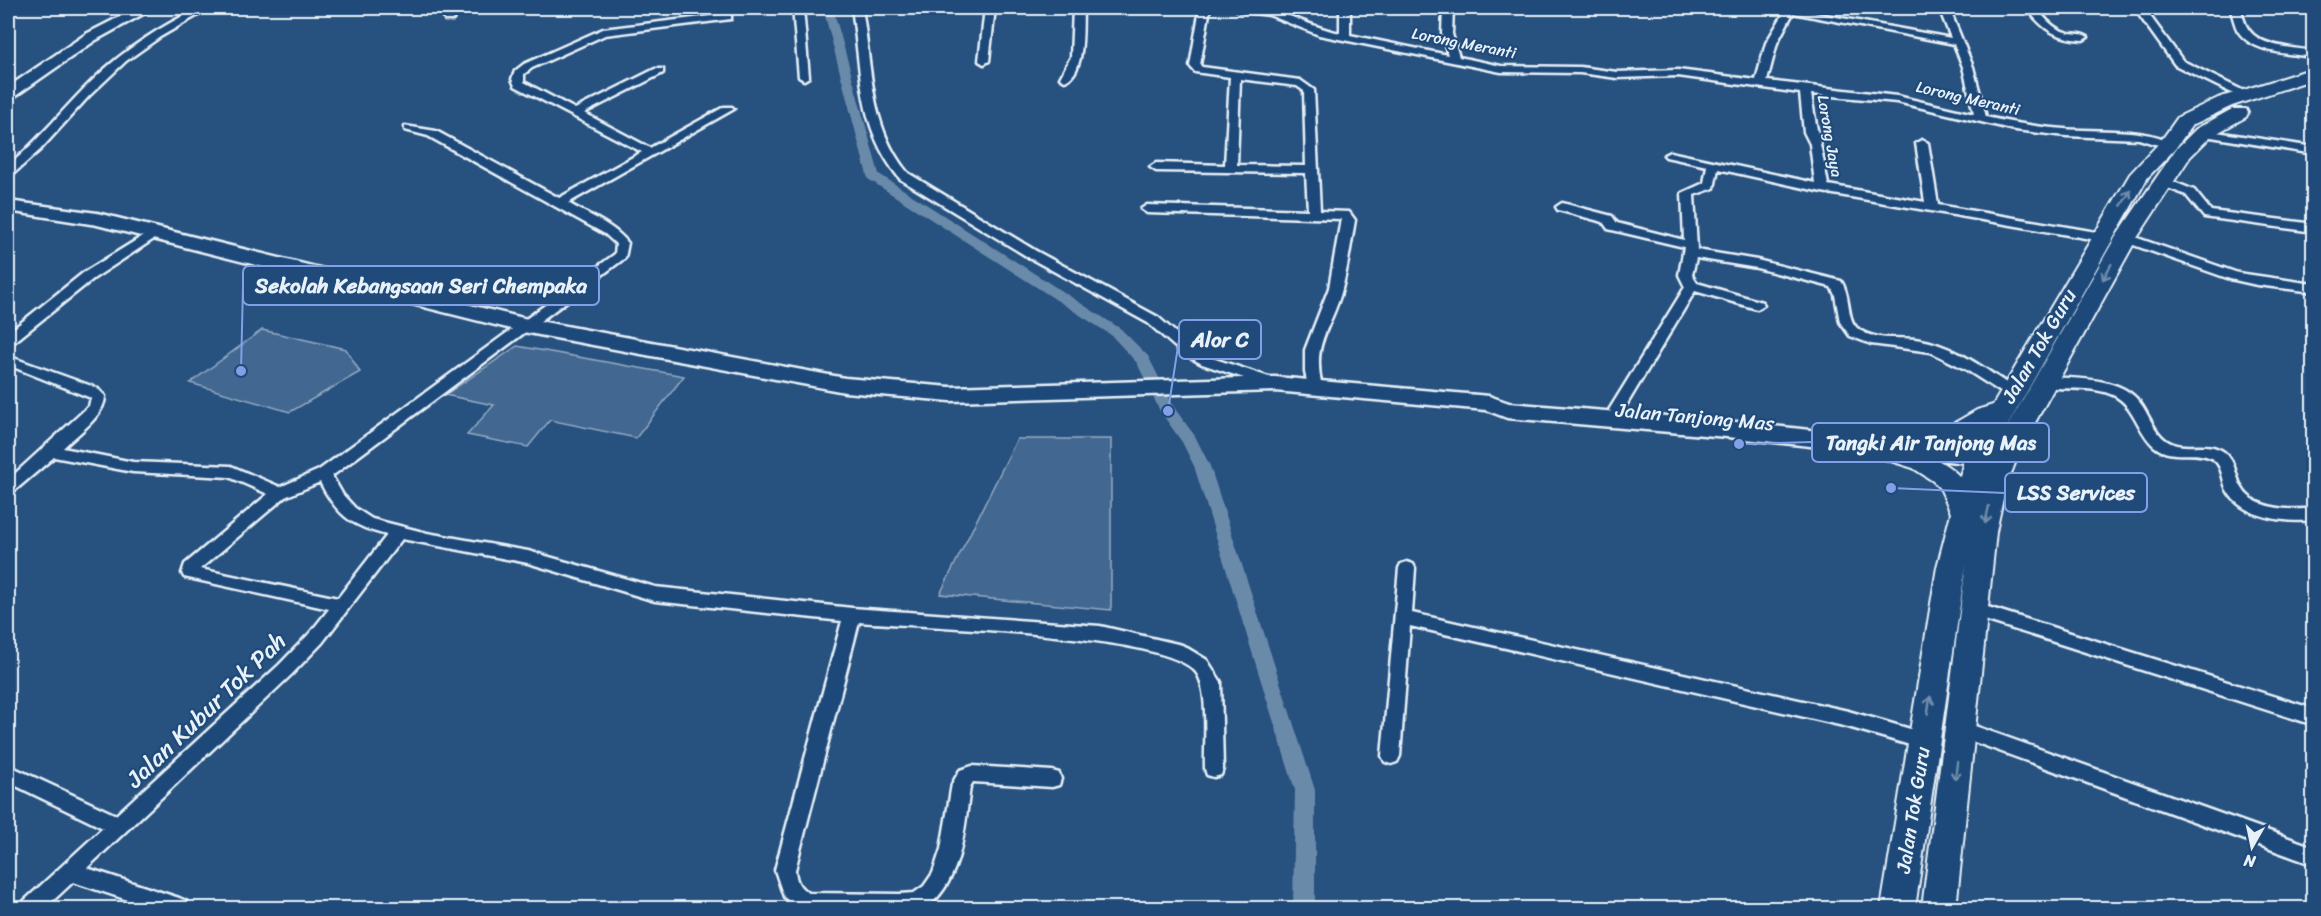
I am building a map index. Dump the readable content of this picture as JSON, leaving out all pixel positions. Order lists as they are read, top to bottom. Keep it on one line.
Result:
{"streets":{"main road":["Jalan Tok Guru","Jalan Tanjong Mas"],"street":["Lorong Meranti","Lorong Jaya","Jalan Kubur Tok Pah"]},"crossings":[["Lorong Meranti","Lorong Jaya"],["Lorong Meranti","Jalan Tok Guru"],["Jalan Tok Guru","Jalan Tanjong Mas"]],"places":["Sekolah Kebangsaan Seri Chempaka","Alor C","Tangki Air Tanjong Mas","LSS Services"],"north":"bottom"}
